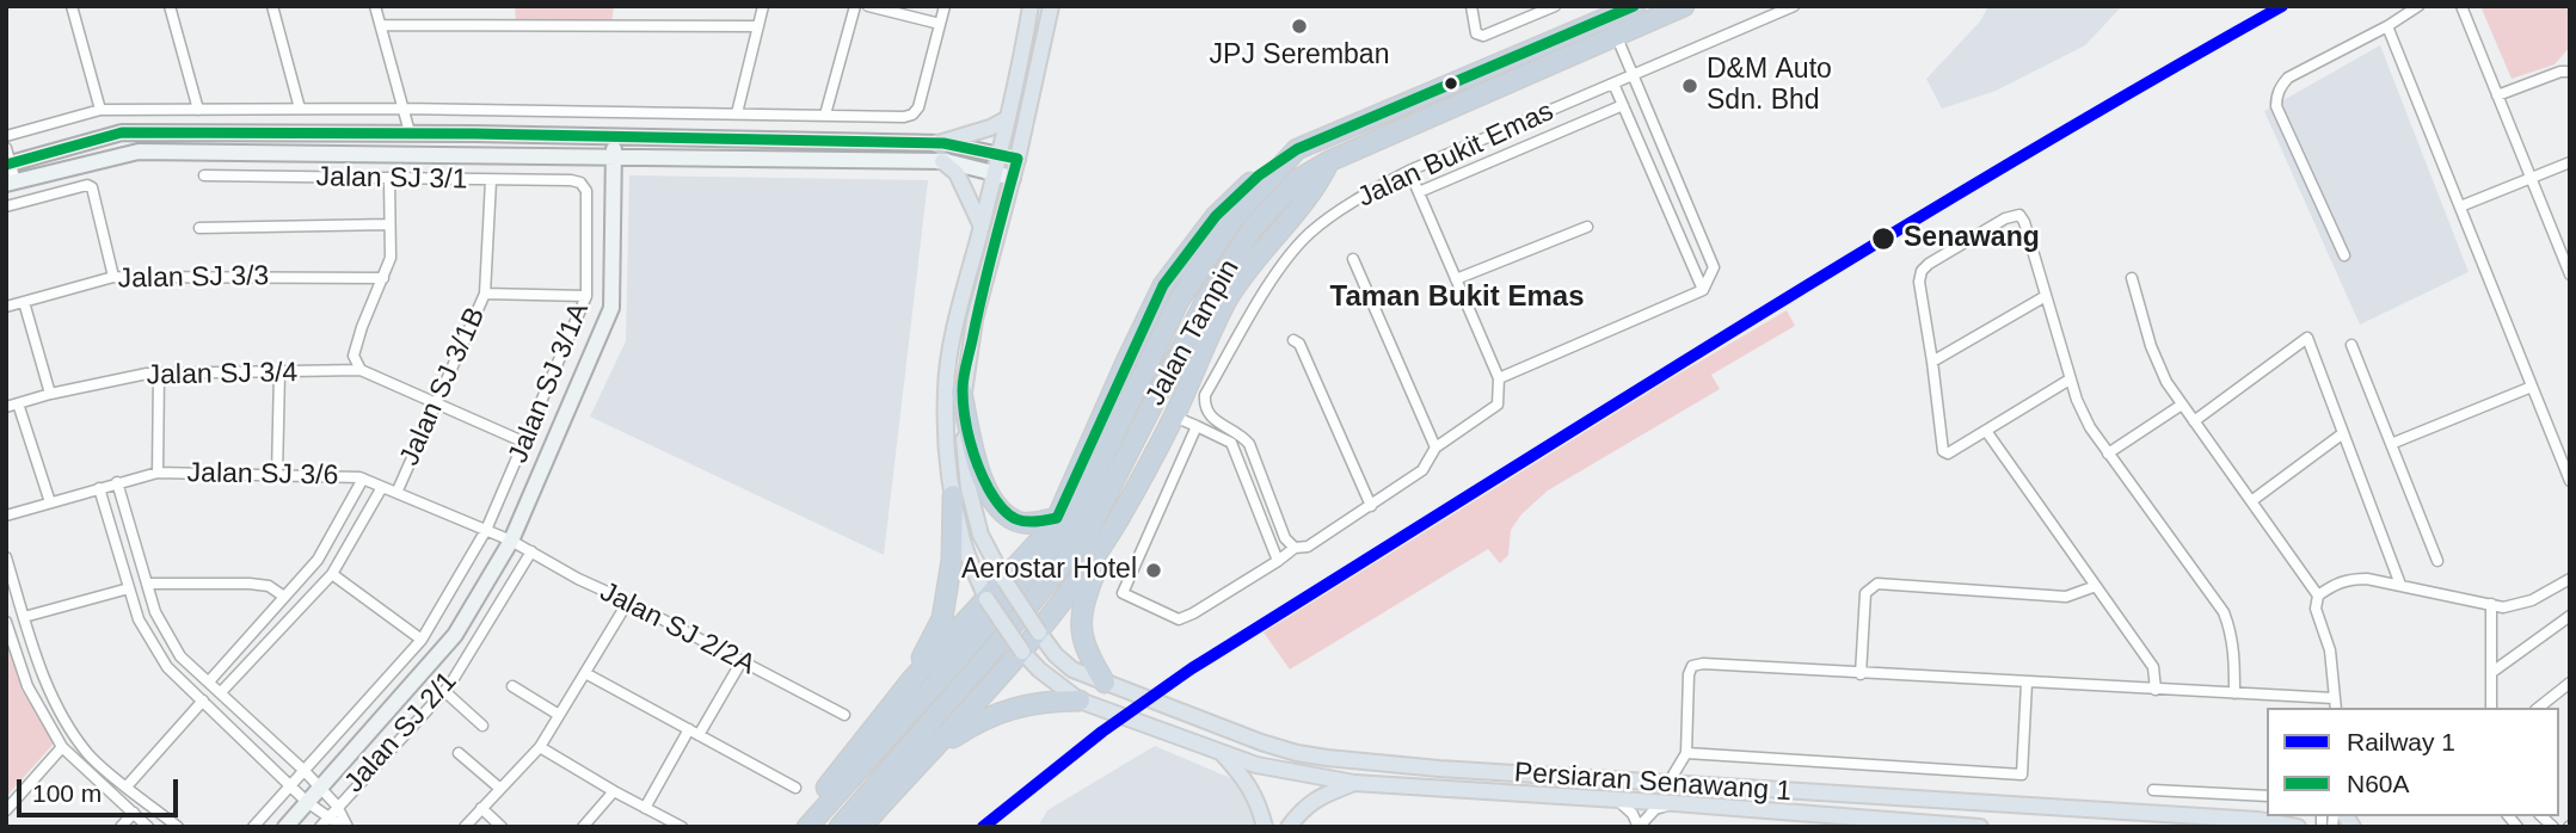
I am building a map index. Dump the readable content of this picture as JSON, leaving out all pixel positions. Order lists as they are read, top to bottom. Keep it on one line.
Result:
{"streets":{"highway":["Jalan Tampin"],"main road":["Persiaran Senawang 1"],"street":["Jalan Bukit Emas","Jalan SJ 3/1","Jalan SJ 3/3","Jalan SJ 3/4","Jalan SJ 3/1A","Jalan SJ 3/1B","Jalan SJ 3/6","Jalan SJ 2/2A","Jalan SJ 2/1"]},"crossings":[["Jalan SJ 3/1","Jalan SJ 3/1A"],["Jalan SJ 3/1","Jalan SJ 3/1B"],["Jalan SJ 3/4","Jalan SJ 3/1A"],["Jalan SJ 3/4","Jalan SJ 3/1B"],["Jalan SJ 3/1A","Jalan SJ 3/6"],["Jalan SJ 3/1B","Jalan SJ 3/6"],["Jalan SJ 3/6","Jalan SJ 2/2A"],["Jalan SJ 2/2A","Jalan SJ 2/1"]],"districts":["Taman Bukit Emas"],"places":["JPJ Seremban","D&M Auto Sdn. Bhd","Senawang","Aerostar Hotel"],"lines":["rail line 1","transit line N60A"],"legend":["Railway 1","N60A"],"scale_bar":"100 m"}
